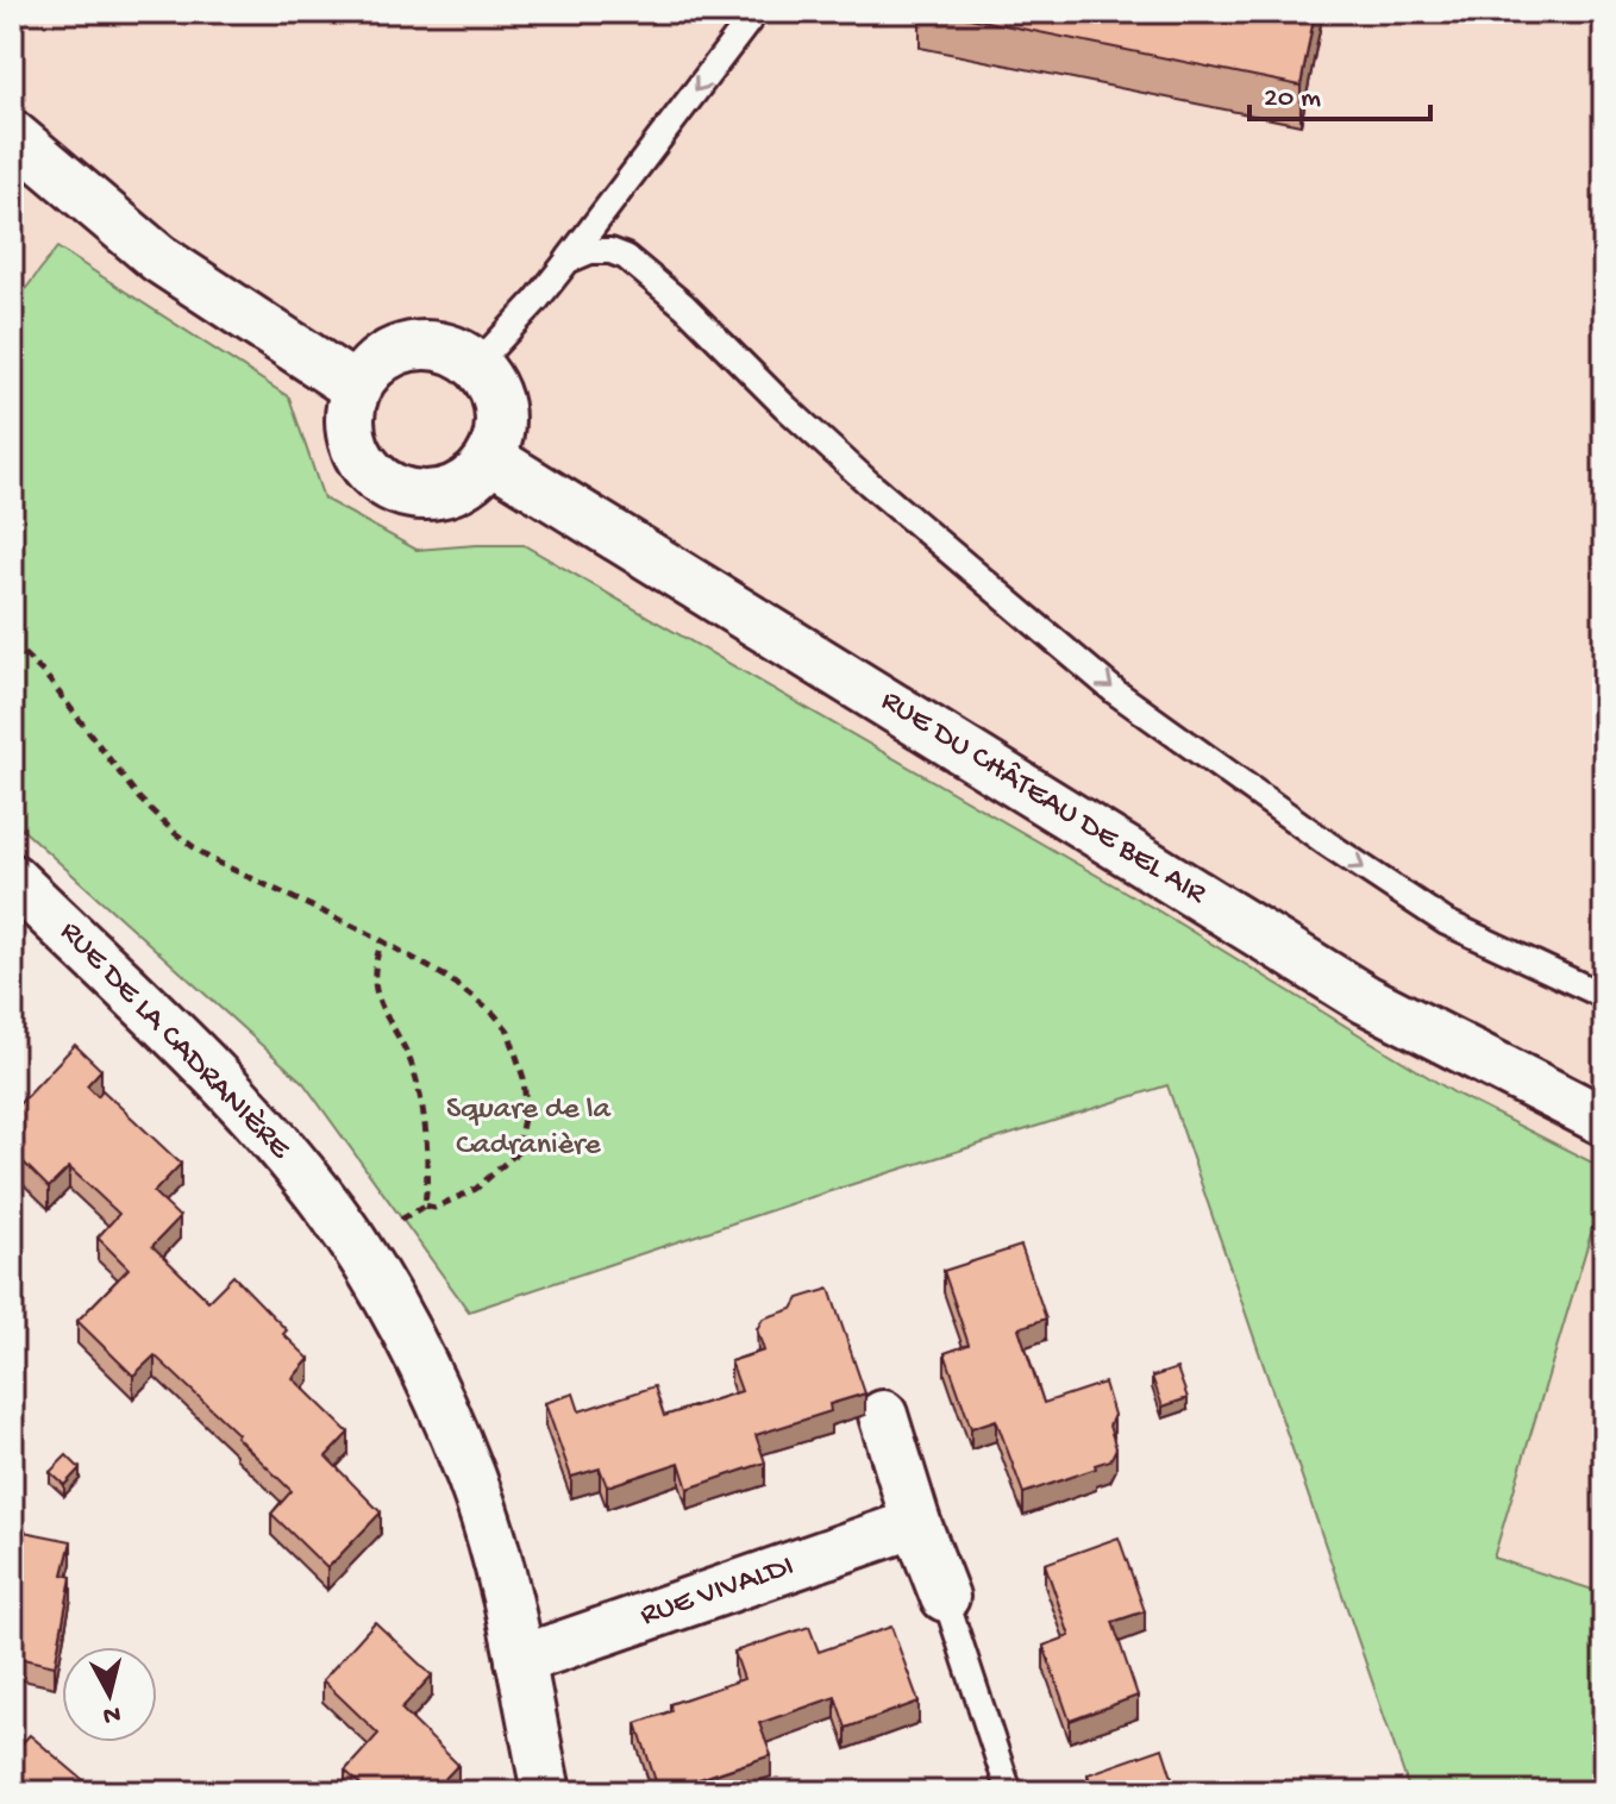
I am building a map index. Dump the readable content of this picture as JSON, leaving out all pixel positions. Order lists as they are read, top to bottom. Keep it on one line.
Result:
{"streets":{"street":["RUE DU CHÂTEAU DE BEL AIR","RUE DE LA CADRANIÈRE","RUE VIVALDI"]},"crossings":[["RUE DE LA CADRANIÈRE","RUE VIVALDI"]],"parks":["Square de la Cadranière"],"scale_bar":"20 m","north":"bottom"}
